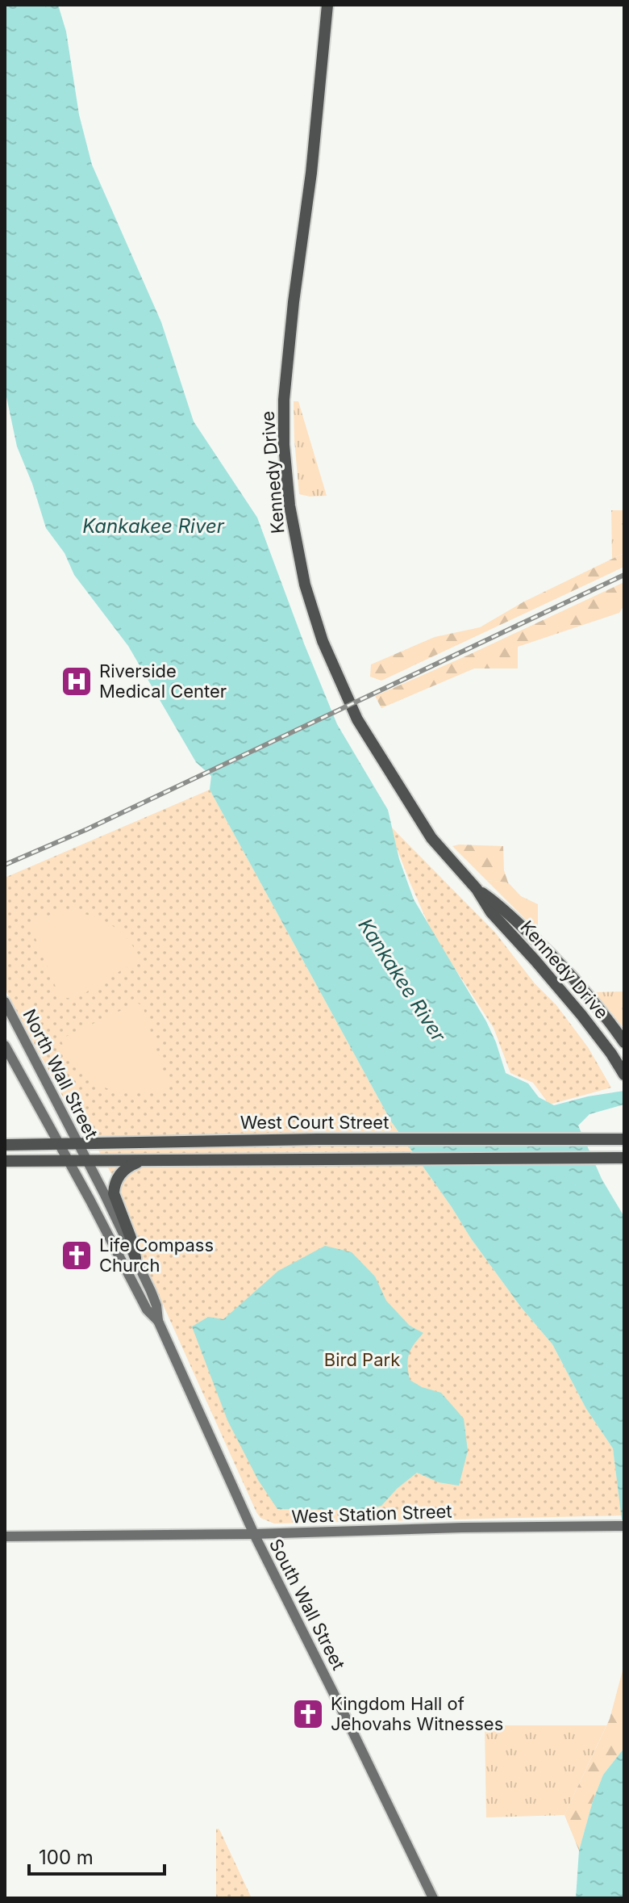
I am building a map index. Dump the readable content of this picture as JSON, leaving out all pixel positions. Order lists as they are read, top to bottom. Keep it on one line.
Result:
{"streets":{"main road":["Kennedy Drive","North Wall Street","West Court Street","West Station Street","South Wall Street"]},"crossings":[["North Wall Street","West Court Street"],["North Wall Street","South Wall Street"],["West Station Street","South Wall Street"]],"water":["Kankakee River"],"parks":["Bird Park"],"places":{"hospital":["Riverside Medical Center"],"church":["Life Compass Church","Kingdom Hall of Jehovahs Witnesses"]},"scale_bar":"100 m"}
